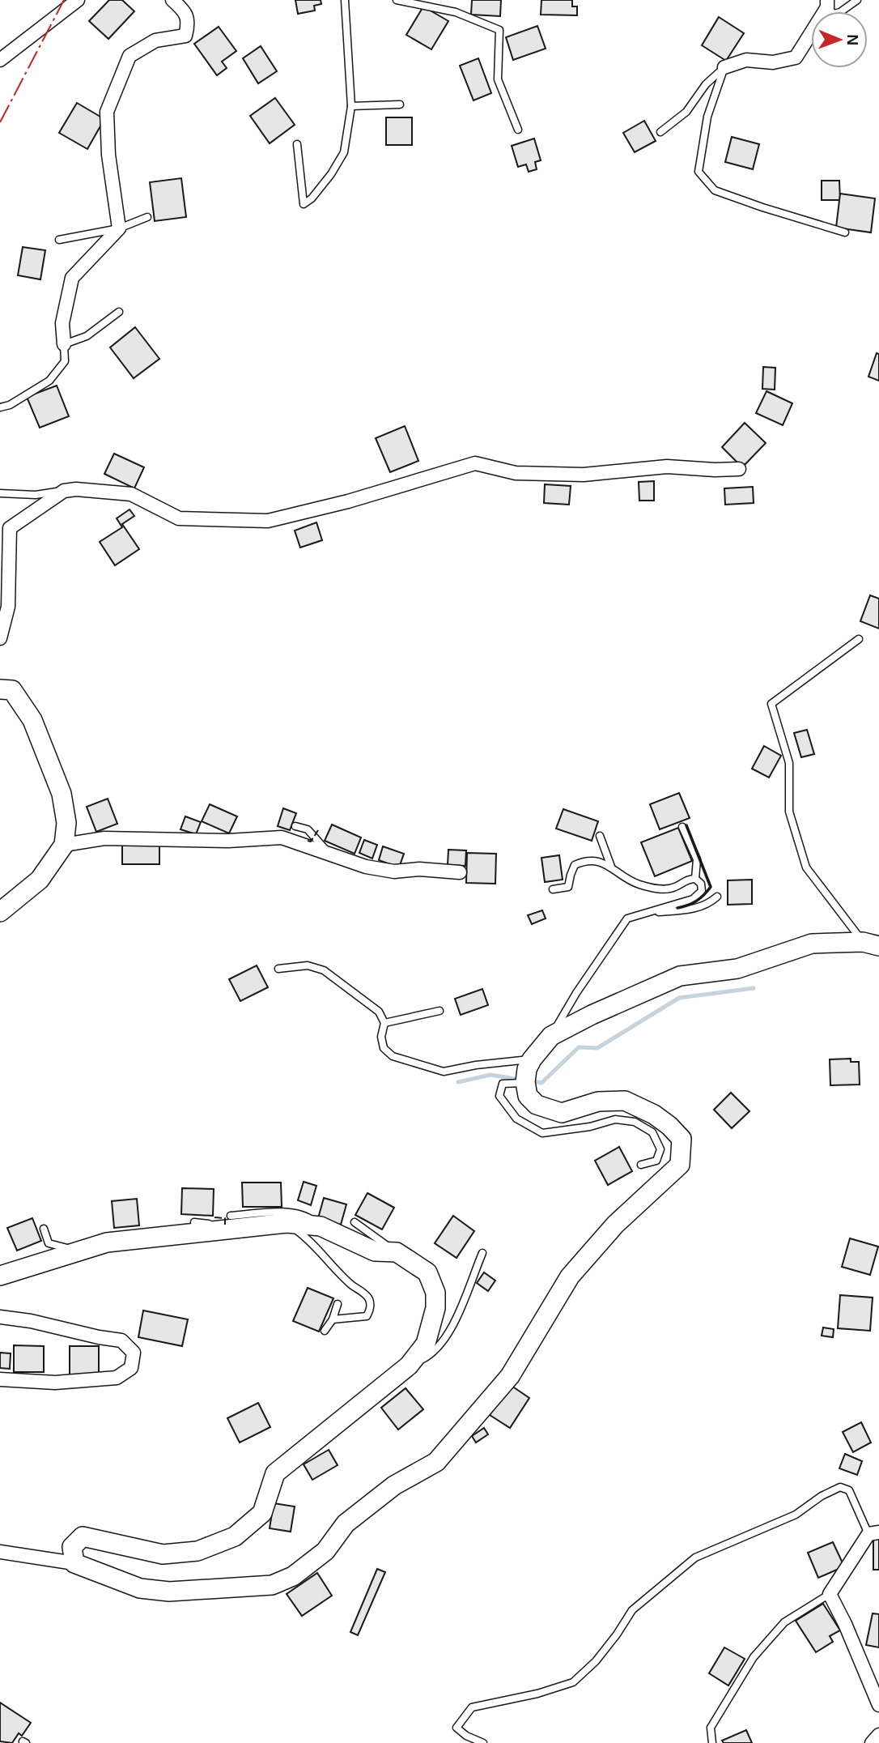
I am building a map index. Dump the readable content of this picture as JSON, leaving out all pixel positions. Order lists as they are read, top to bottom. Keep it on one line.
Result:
{"north":"right"}
